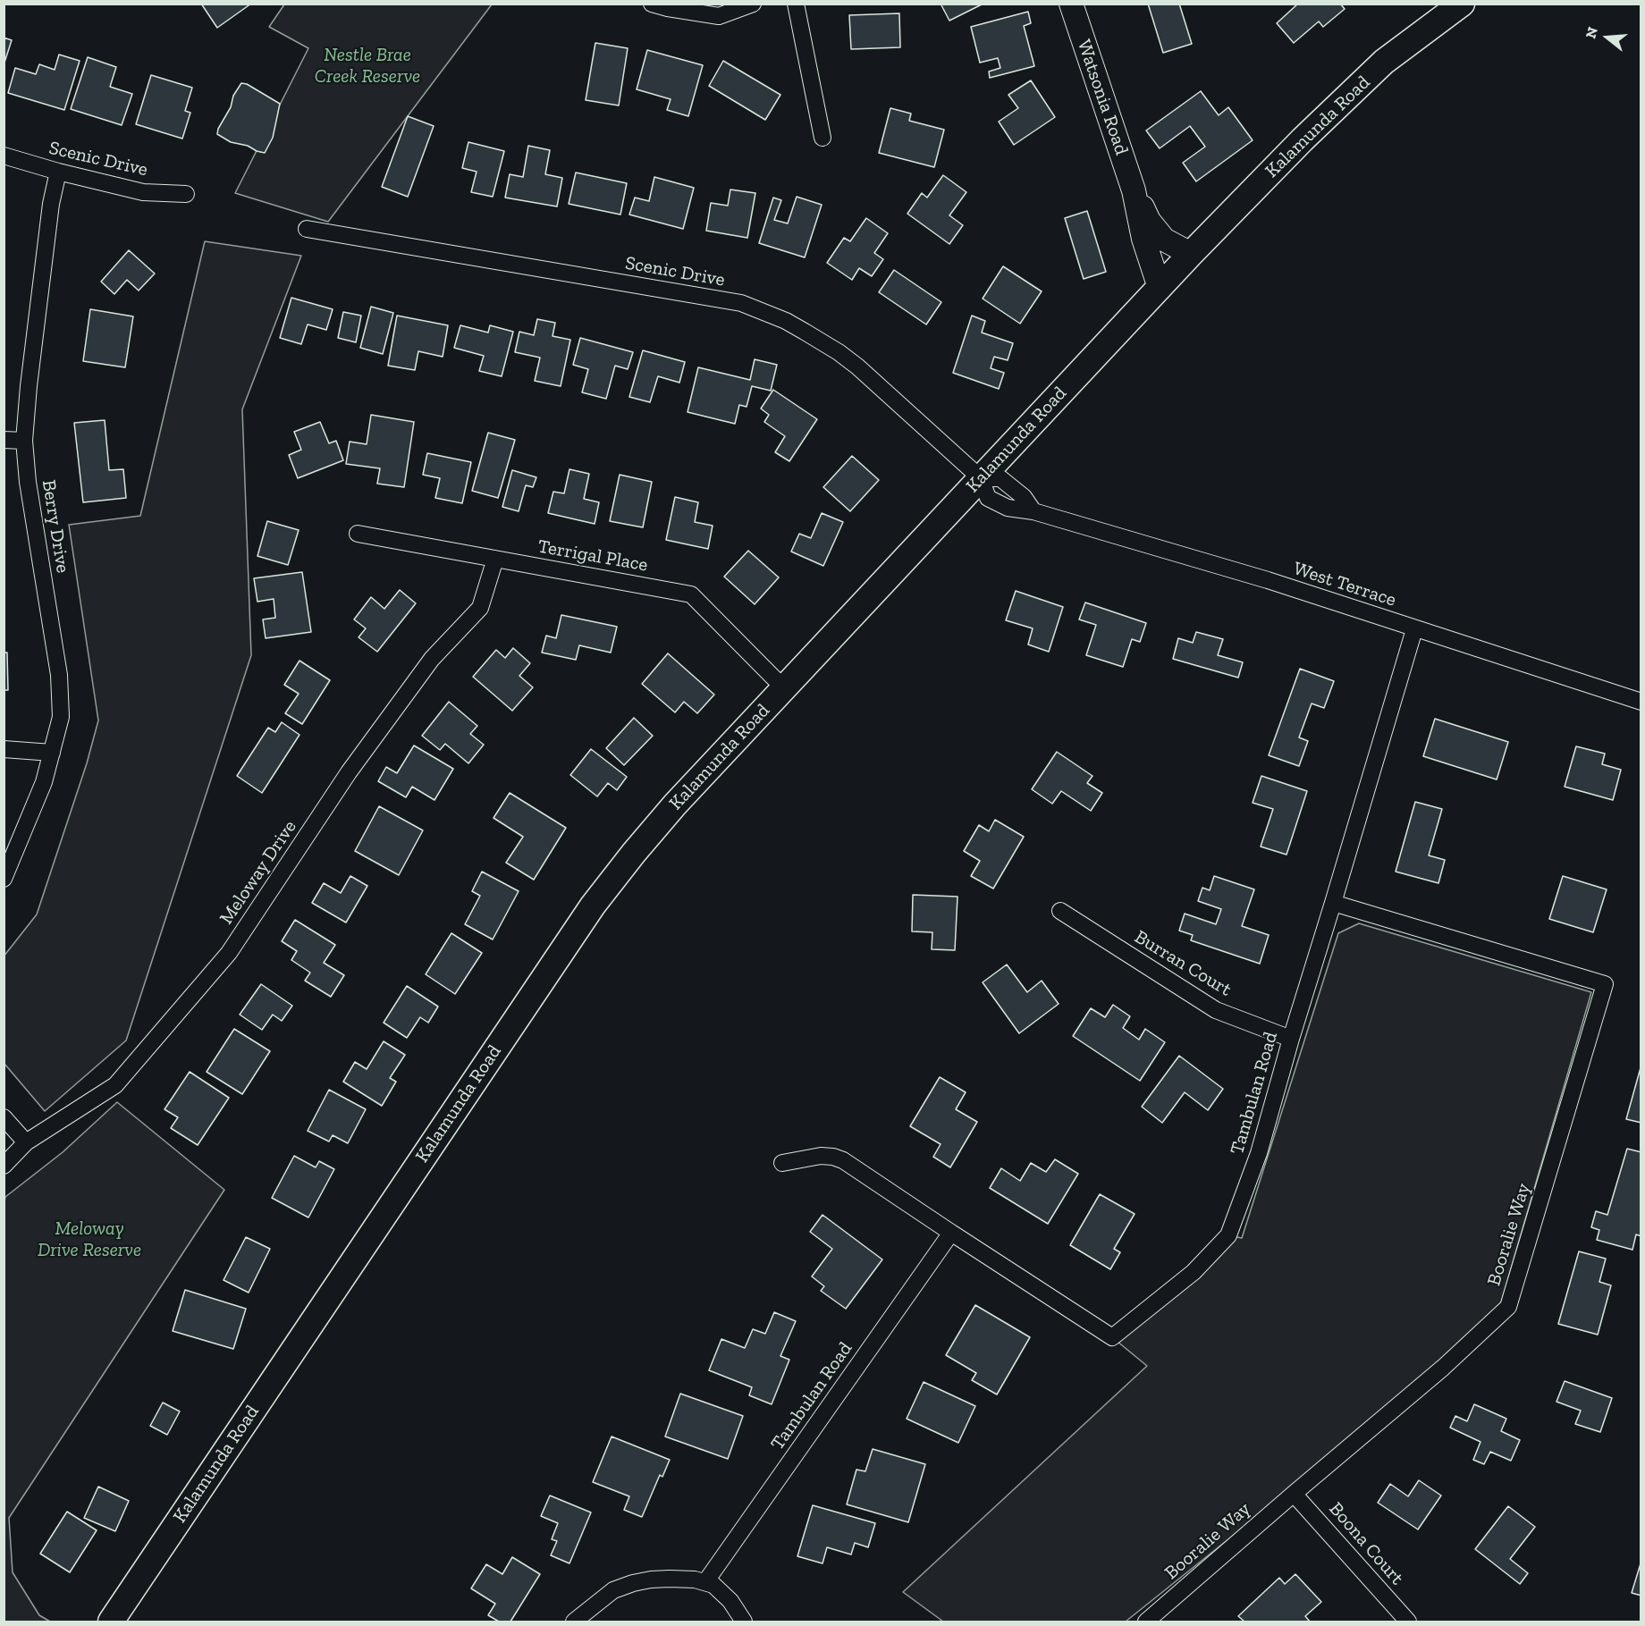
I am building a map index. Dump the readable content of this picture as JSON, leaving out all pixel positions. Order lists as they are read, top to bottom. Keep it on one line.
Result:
{"streets":{"main road":["Kalamunda Road"],"street":["Watsonia Road","Scenic Drive","Berry Drive","Terrigal Place","West Terrace","Meloway Drive","Burran Court","Tambulan Road","Booralie Way","Boona Court"]},"crossings":[["Watsonia Road","Kalamunda Road"],["Kalamunda Road","Scenic Drive"],["Kalamunda Road","Terrigal Place"],["Kalamunda Road","West Terrace"],["Scenic Drive","Berry Drive"],["Scenic Drive","West Terrace"],["Terrigal Place","Meloway Drive"],["West Terrace","Tambulan Road"],["Burran Court","Tambulan Road"],["Tambulan Road","Booralie Way"],["Booralie Way","Boona Court"]],"parks":["Nestle Brae Creek Reserve","Meloway Drive Reserve"],"north":"left"}
